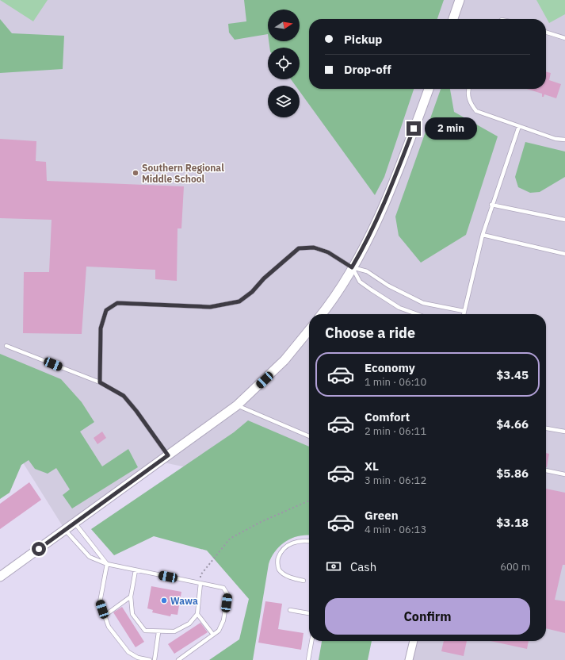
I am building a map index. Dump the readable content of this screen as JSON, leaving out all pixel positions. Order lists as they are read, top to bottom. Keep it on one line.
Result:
{"places":["Southern Regional Middle School","Wawa"],"north":"right","page":{"banner":["Pickup","Drop-off"],"bubble":"2 min","heading":"Choose a ride","list":[{"name":"Economy","note":"1 min · 06:10","value":"$3.45"},{"name":"Comfort","note":"2 min · 06:11","value":"$4.66"},{"name":"XL","note":"3 min · 06:12","value":"$5.86"},{"name":"Green","note":"4 min · 06:13","value":"$3.18"}],"pay":["Cash","600 m"],"buttons":"Confirm"}}
